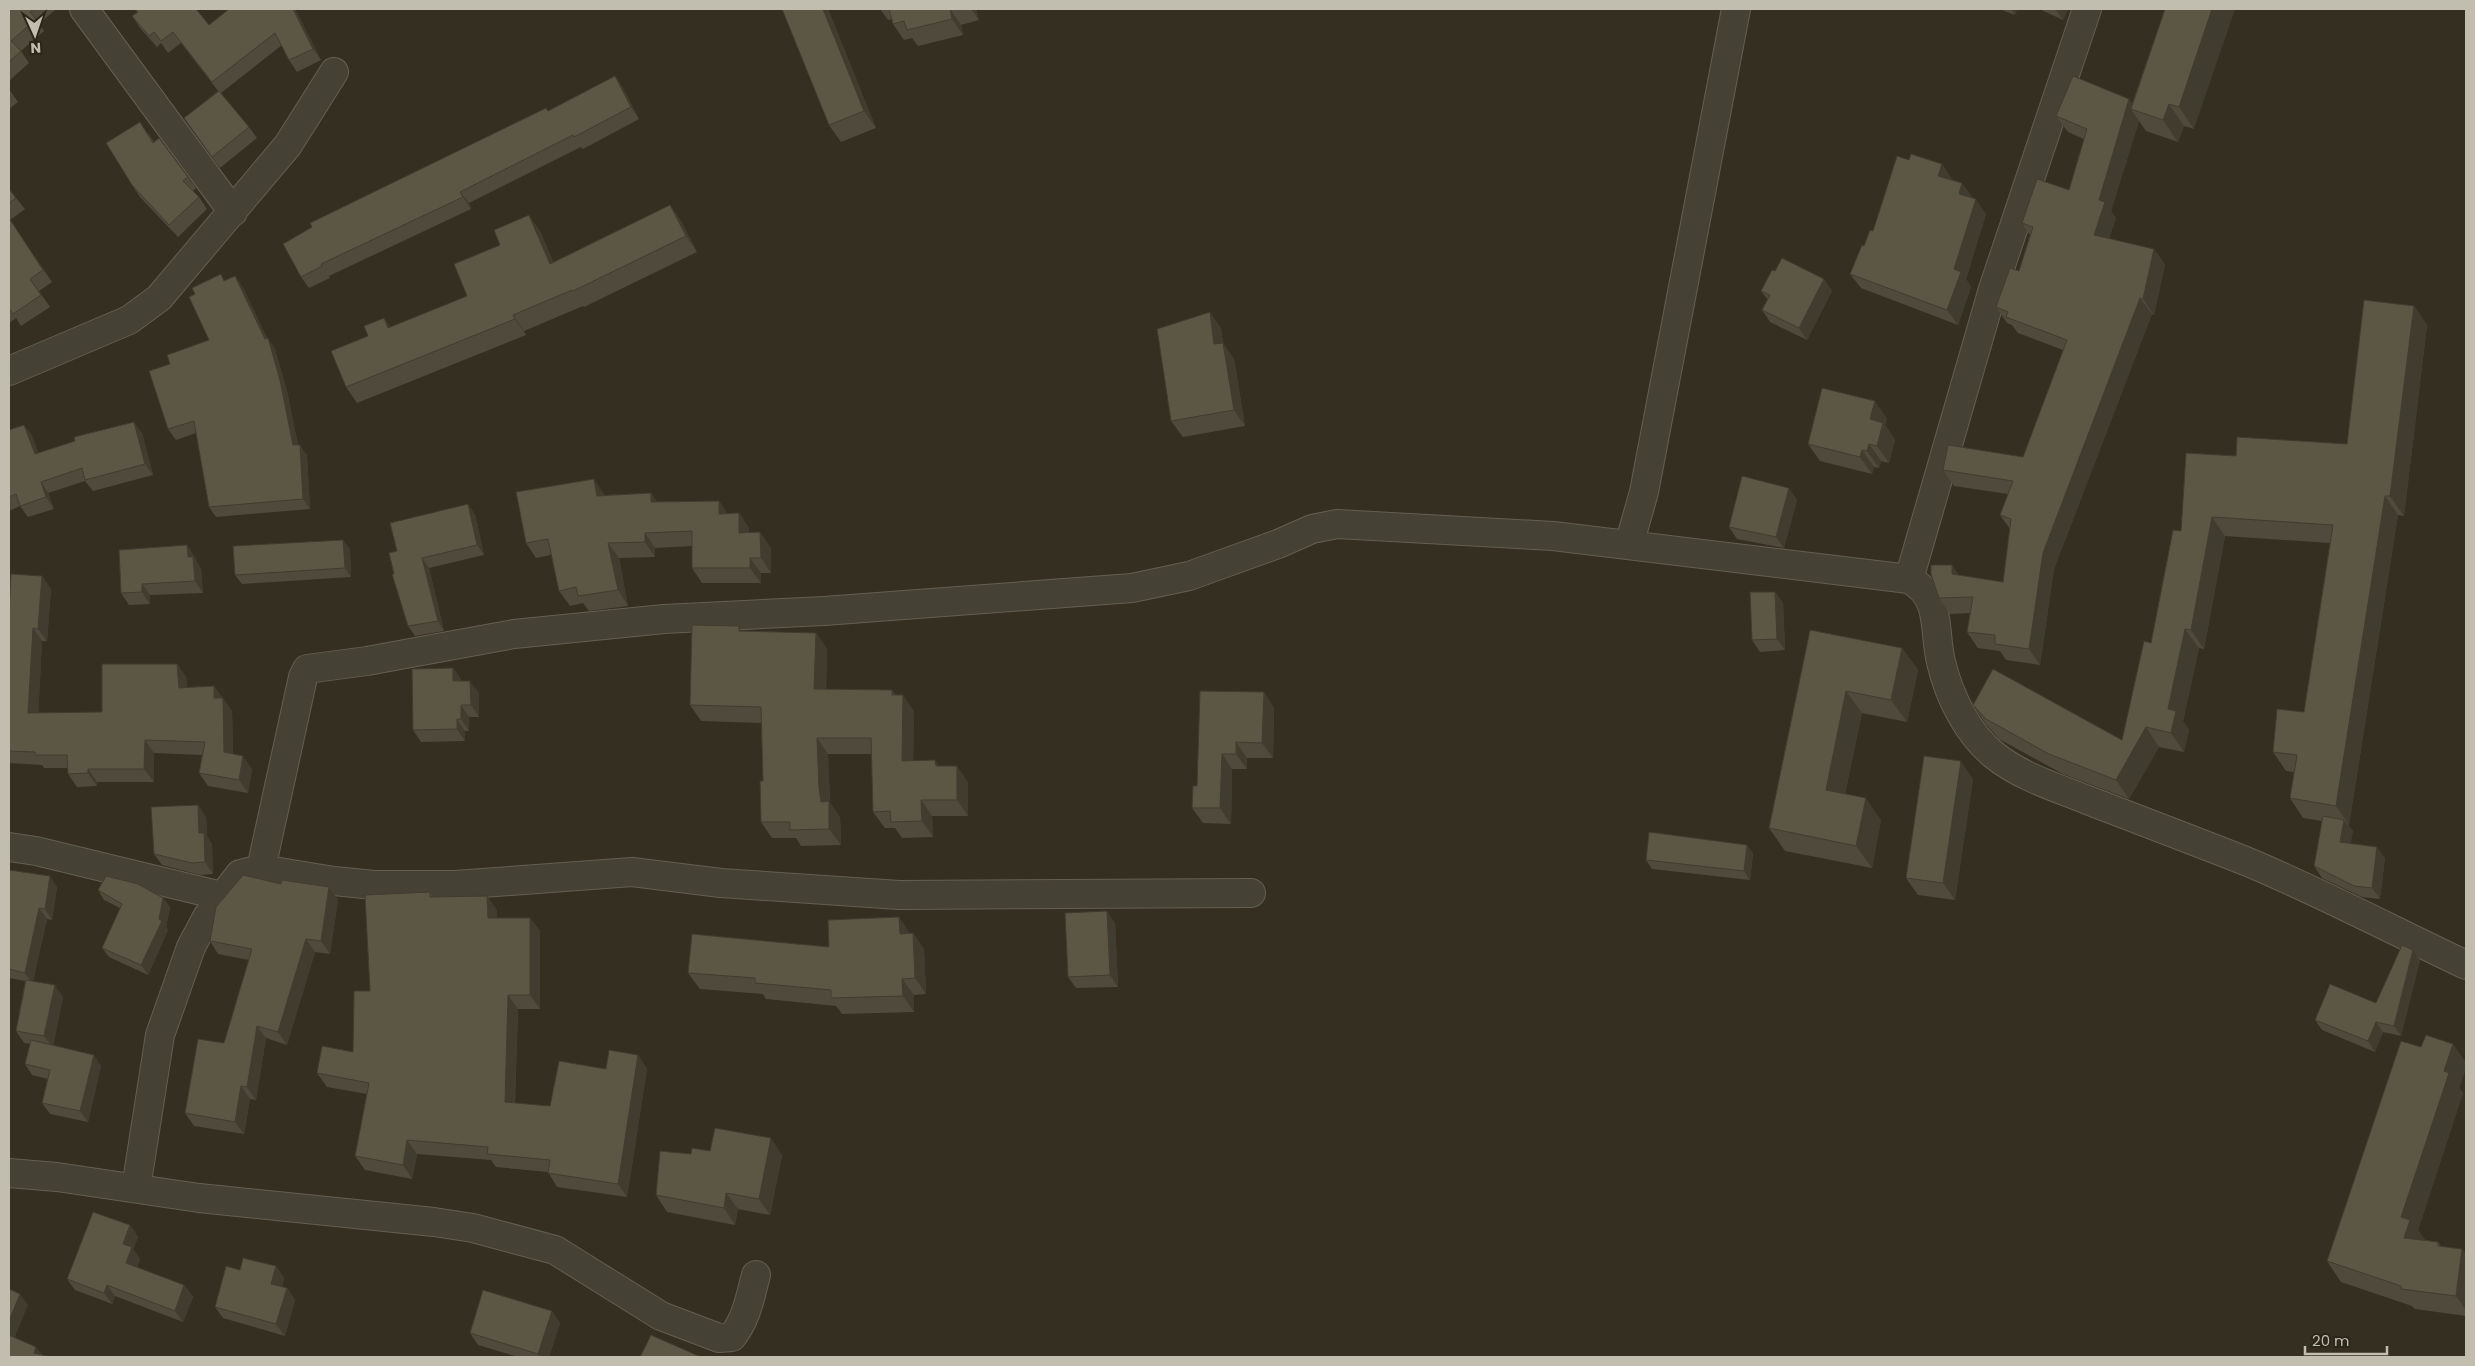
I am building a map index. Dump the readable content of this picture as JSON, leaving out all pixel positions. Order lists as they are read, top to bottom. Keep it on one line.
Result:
{"scale_bar":"20 m","north":"bottom"}
